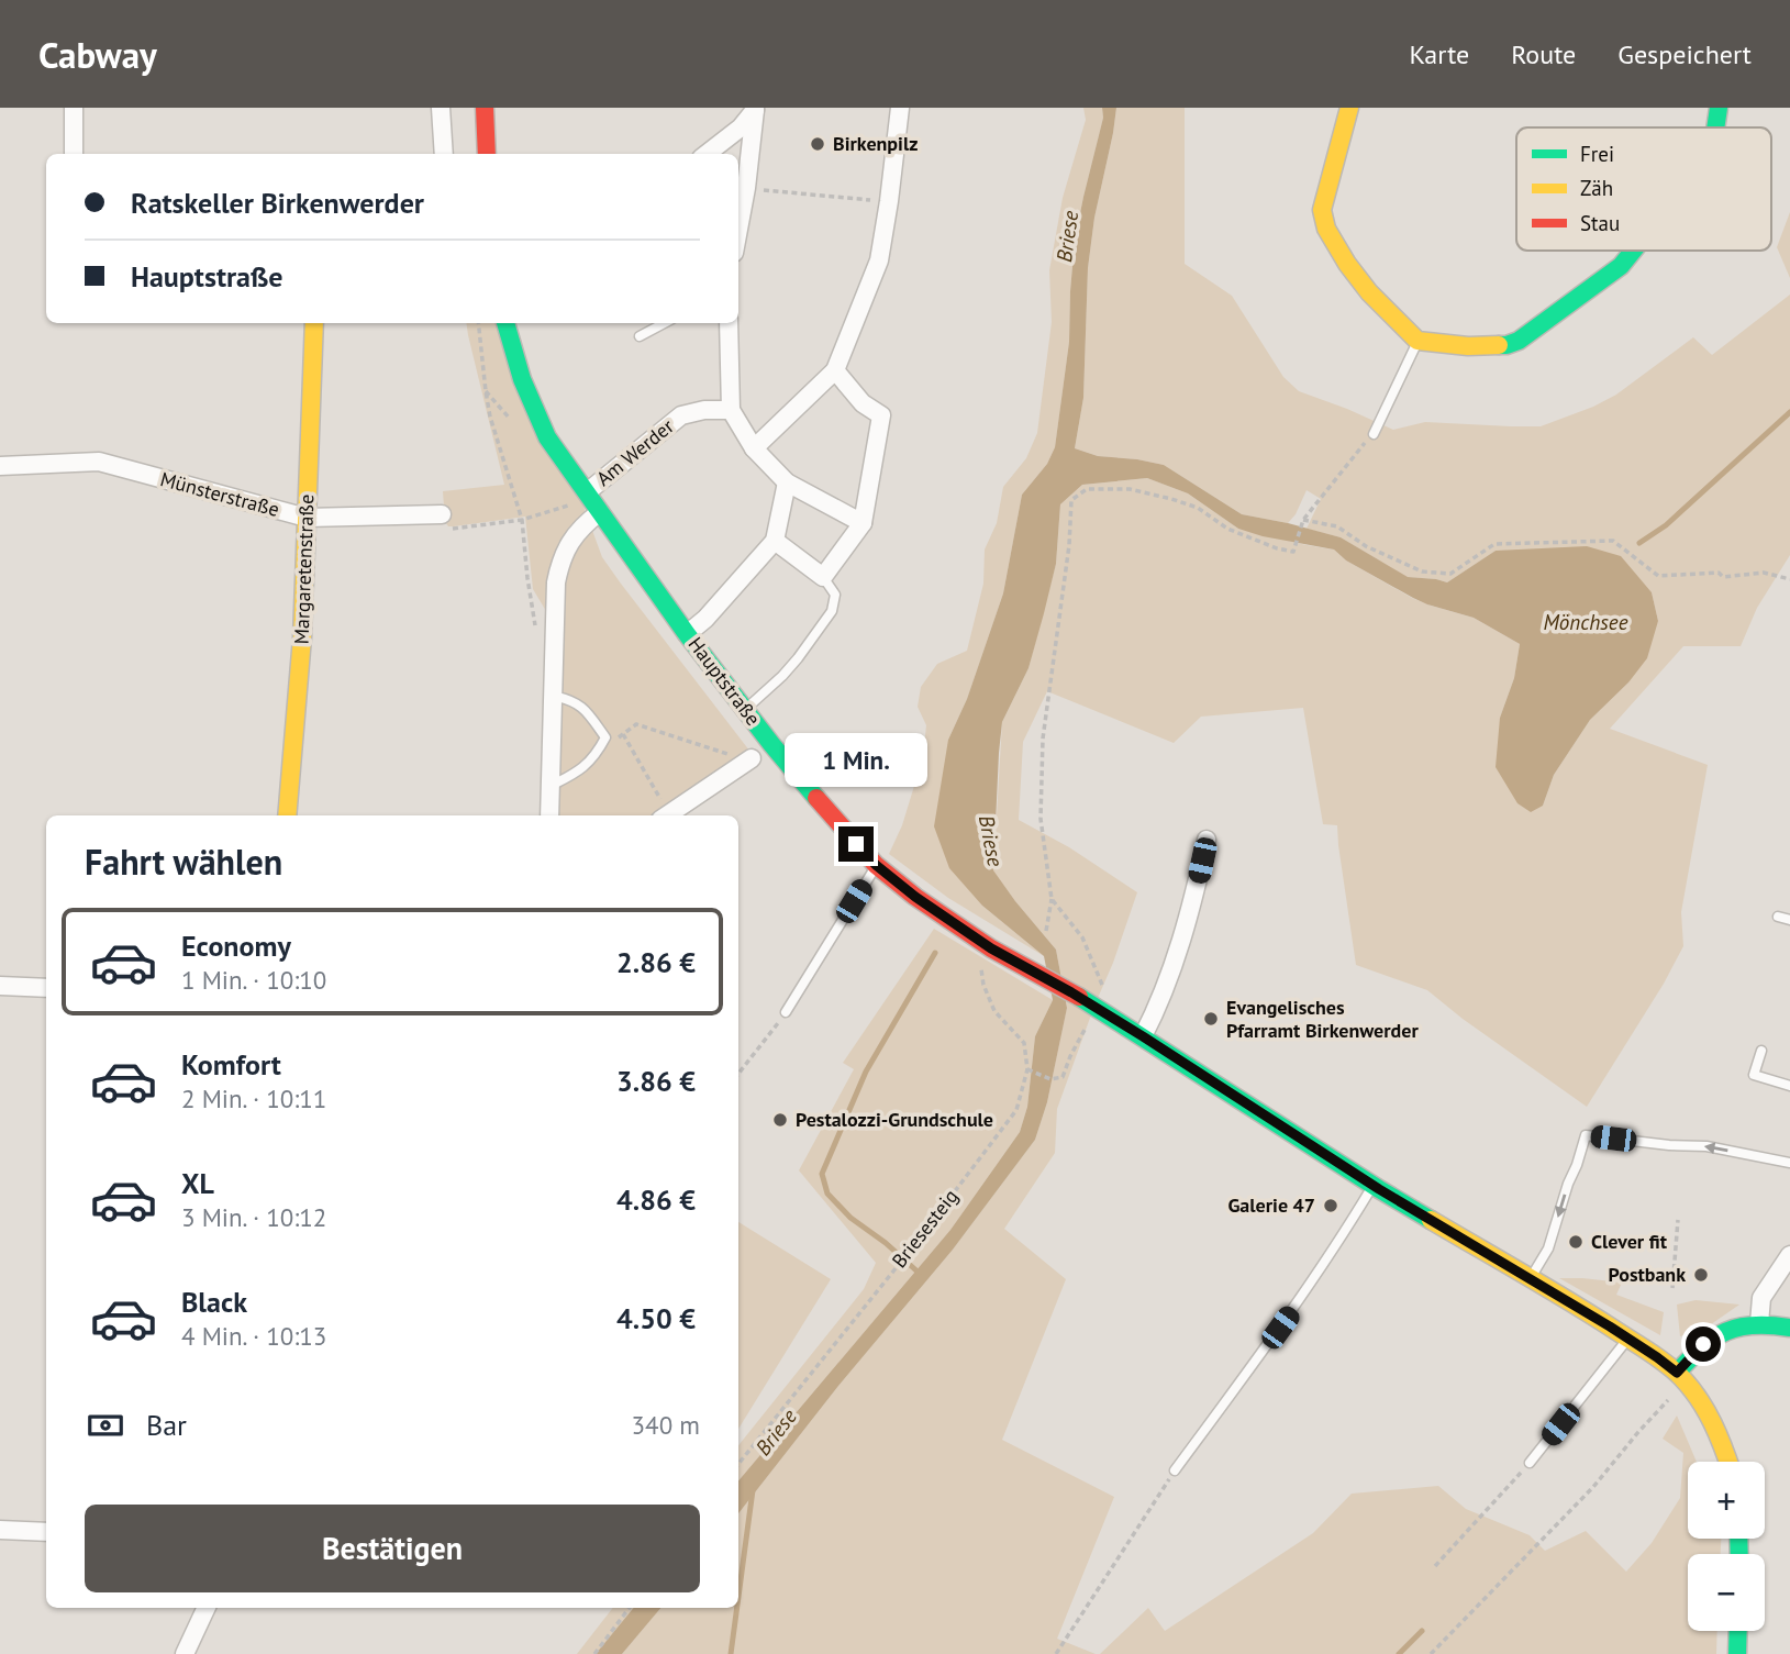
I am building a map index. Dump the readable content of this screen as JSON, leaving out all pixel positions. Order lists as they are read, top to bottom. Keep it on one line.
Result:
{"streets":{"main road":["Margaretenstraße","Hauptstraße"],"street":["Am Werder","Münsterstraße"],"path":["Briesesteig"]},"crossings":[["Am Werder","Hauptstraße"],["Münsterstraße","Margaretenstraße"]],"water":["Briese","Mönchsee"],"places":["Birkenpilz","Evangelisches Pfarramt Birkenwerder","Pestalozzi-Grundschule","Galerie 47","Clever fit","Postbank"],"legend":["Frei","Zäh","Stau"],"page":{"header":"Cabway","nav":["Karte","Route","Gespeichert"],"banner":["Ratskeller Birkenwerder","Hauptstraße"],"bubble":"1 Min.","heading":"Fahrt wählen","list":[{"name":"Economy","note":"1 Min. · 10:10","value":"2.86 €"},{"name":"Komfort","note":"2 Min. · 10:11","value":"3.86 €"},{"name":"XL","note":"3 Min. · 10:12","value":"4.86 €"},{"name":"Black","note":"4 Min. · 10:13","value":"4.50 €"}],"pay":["Bar","340 m"],"map_buttons":["+","−"],"buttons":"Bestätigen"}}
